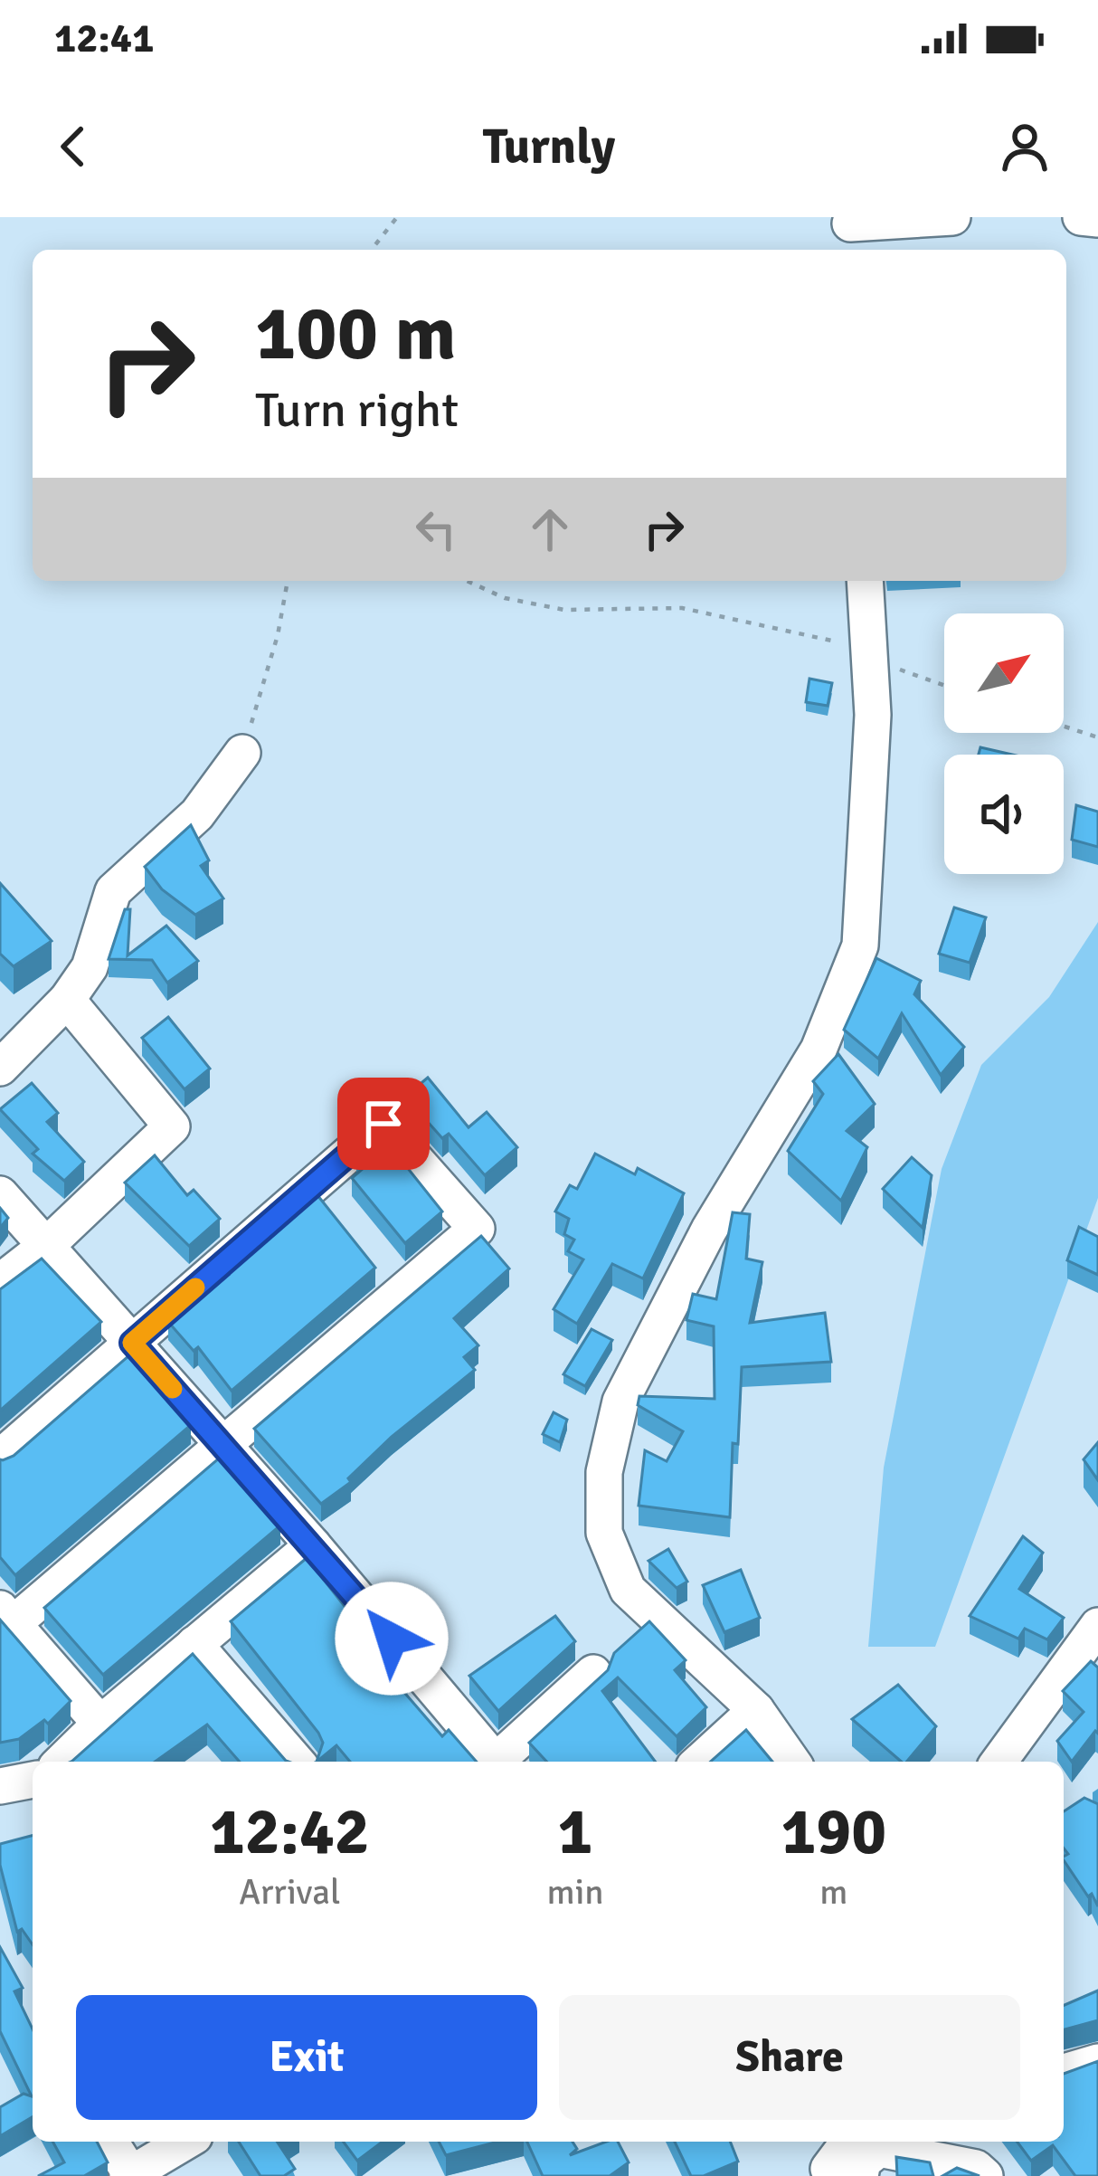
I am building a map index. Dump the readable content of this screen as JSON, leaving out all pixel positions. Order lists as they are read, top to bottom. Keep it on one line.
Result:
{"north":"top right","page":{"status":"12:41","header":"Turnly","turn":["100 m","Turn right"],"eta":["12:42","Arrival","1","min","190","m"],"buttons":["Exit","Share"]}}
